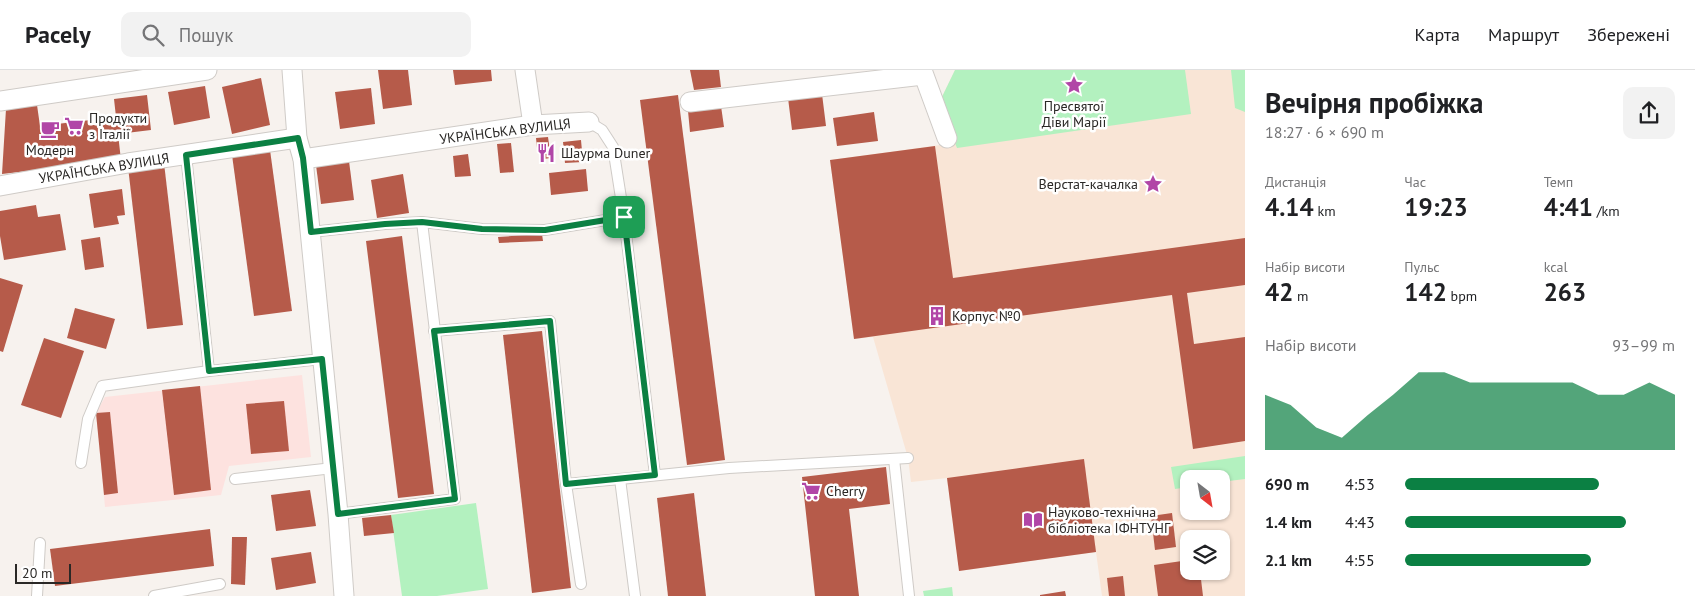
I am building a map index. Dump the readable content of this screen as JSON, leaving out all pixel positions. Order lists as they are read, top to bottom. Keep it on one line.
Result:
{"streets":{"street":["УКРАЇНСЬКА ВУЛИЦЯ"]},"places":{"place":["Пресвятої Діви Марії","Верстат-качалка"],"supermarket":["Продукти з Італії","Cherry"],"cafe":["Модерн"],"restaurant":["Шаурма Duner"],"building":["Корпус №0"],"library":["Науково-технічна бібліотека ІФНТУНГ"]},"scale_bar":"20 m","north":"bottom right","page":{"header":"Pacely","search":"Пошук","nav":["Карта","Маршрут","Збережені"],"heading":["Вечірня пробіжка","18:27 · 6 × 690 m"],"stats":[["Дистанція","4.14 km"],["Час","19:23"],["Темп","4:41 /km"],["Набір висоти","42 m"],["Пульс","142 bpm"],["kcal","263"]],"chart":["Набір висоти","93–99 m"],"list":[{"name":"690 m","note":"4:53"},{"name":"1.4 km","note":"4:43"},{"name":"2.1 km","note":"4:55"}],"scale":"20 m"}}
